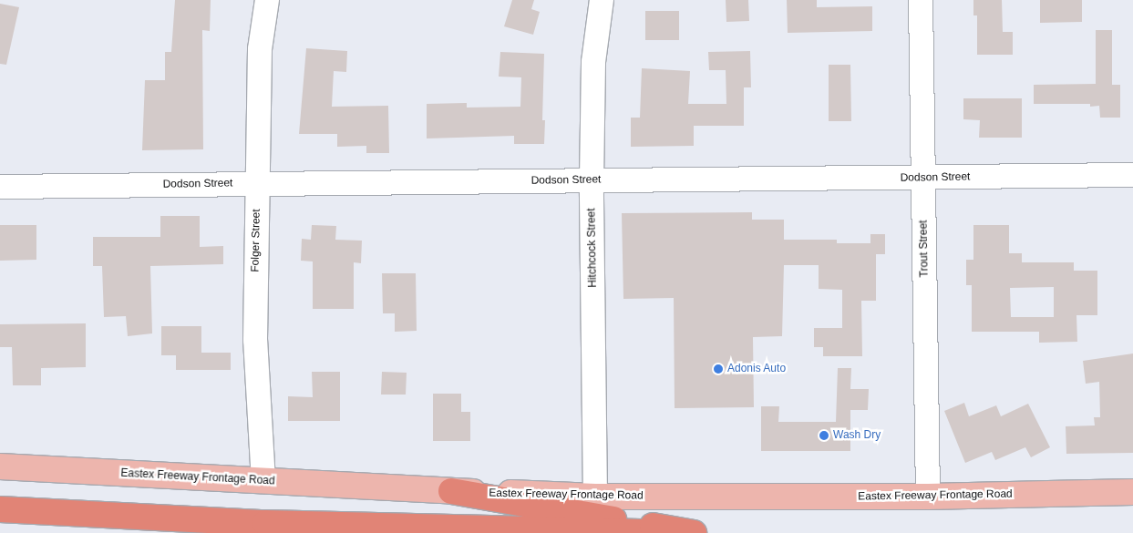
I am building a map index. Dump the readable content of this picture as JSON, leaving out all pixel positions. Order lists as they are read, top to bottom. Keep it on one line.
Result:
{"streets":{"main road":["Eastex Freeway Frontage Road"],"street":["Dodson Street","Folger Street","Hitchcock Street","Trout Street"]},"crossings":[["Dodson Street","Folger Street"],["Dodson Street","Hitchcock Street"],["Dodson Street","Trout Street"],["Folger Street","Eastex Freeway Frontage Road"],["Hitchcock Street","Eastex Freeway Frontage Road"],["Trout Street","Eastex Freeway Frontage Road"]],"places":["Adonis Auto","Wash Dry"]}
